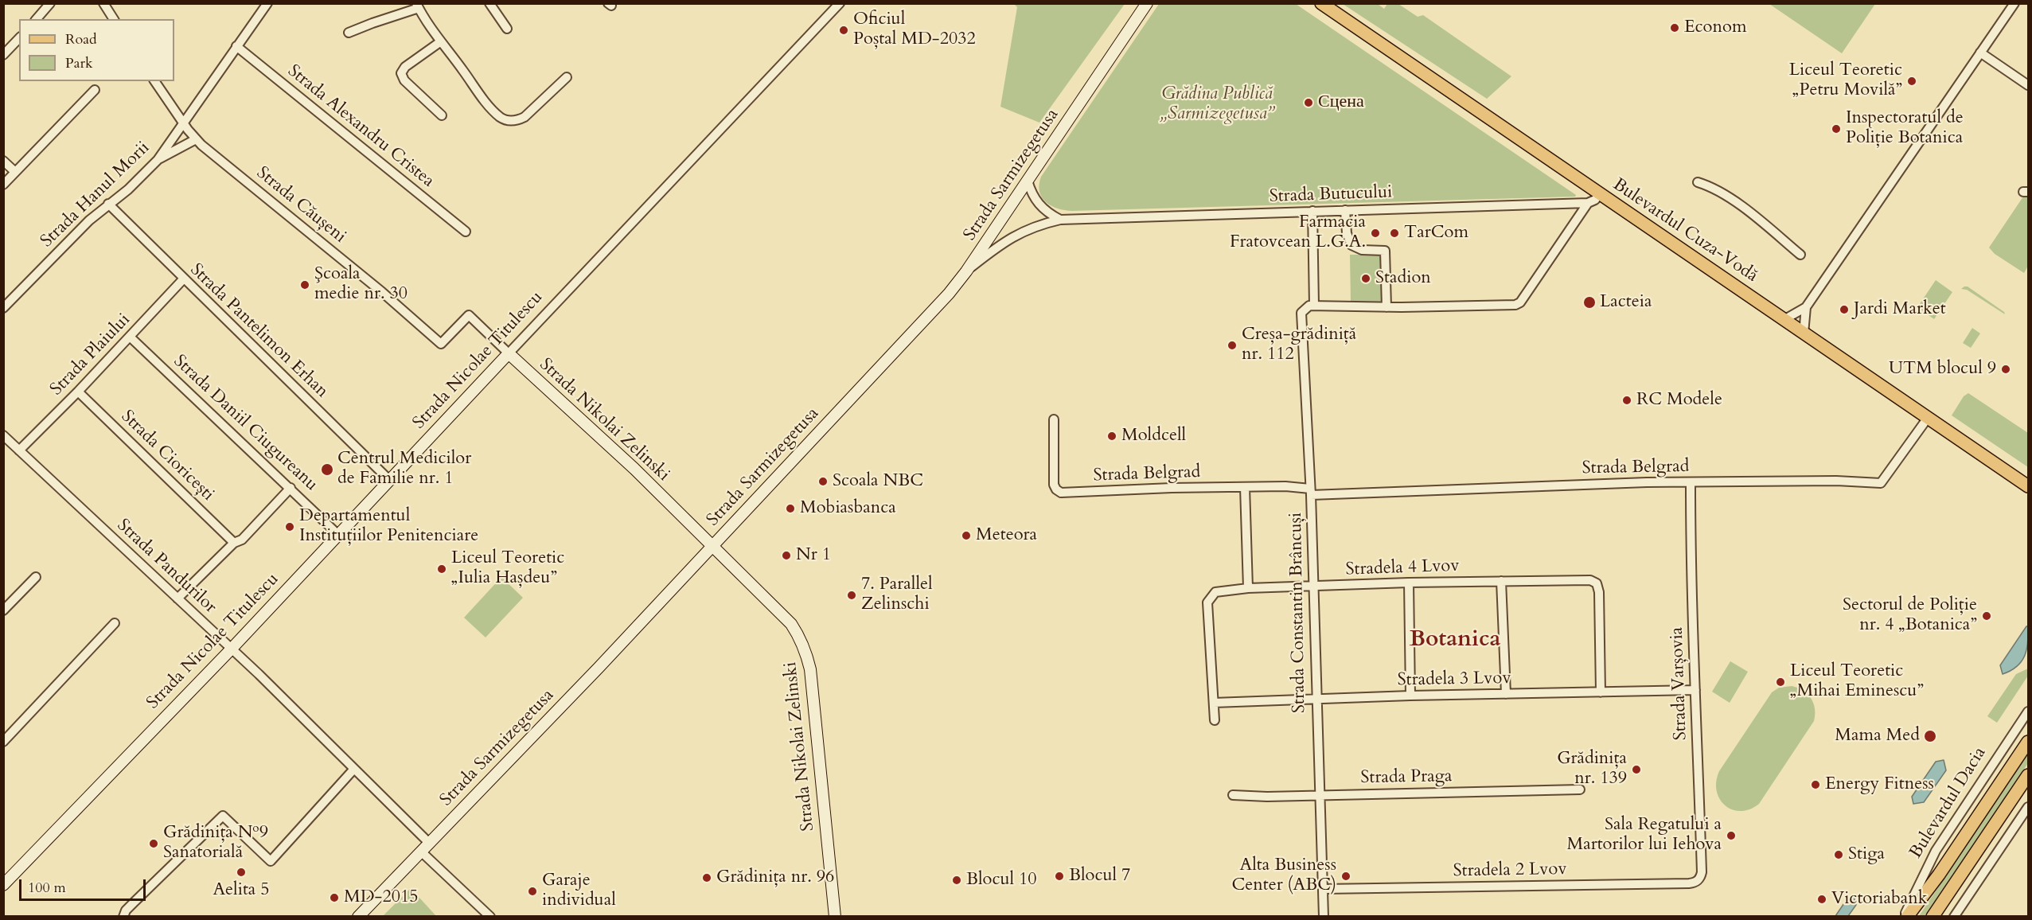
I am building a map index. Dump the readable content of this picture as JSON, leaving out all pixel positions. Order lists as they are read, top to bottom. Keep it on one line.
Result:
{"streets":{"main road":["Bulevardul Cuza-Vodă","Bulevardul Dacia"],"street":["Strada Alexandru Cristea","Strada Sarmizegetusa","Strada Hanul Morii","Strada Butucului","Strada Căușeni","Strada Pantelimon Erhan","Strada Plaiului","Strada Nicolae Titulescu","Strada Nikolai Zelinski","Strada Daniil Ciugureanu","Strada Cioricești","Strada Belgrad","Strada Pandurilor","Stradela 4 Lvov","Strada Constantin Brâncuși","Stradela 3 Lvov","Strada Varșovia","Strada Praga","Stradela 2 Lvov"]},"crossings":[["Strada Alexandru Cristea","Strada Hanul Morii"],["Strada Sarmizegetusa","Strada Butucului"],["Strada Sarmizegetusa","Strada Nikolai Zelinski"],["Strada Sarmizegetusa","Strada Pandurilor"],["Strada Hanul Morii","Strada Căușeni"],["Strada Hanul Morii","Strada Pantelimon Erhan"],["Strada Căușeni","Strada Nicolae Titulescu"],["Strada Căușeni","Strada Nikolai Zelinski"],["Bulevardul Cuza-Vodă","Strada Belgrad"],["Strada Pantelimon Erhan","Strada Plaiului"],["Strada Pantelimon Erhan","Strada Nicolae Titulescu"],["Strada Plaiului","Strada Daniil Ciugureanu"],["Strada Plaiului","Strada Cioricești"],["Strada Plaiului","Strada Pandurilor"],["Strada Nicolae Titulescu","Strada Nikolai Zelinski"],["Strada Nicolae Titulescu","Strada Daniil Ciugureanu"],["Strada Nicolae Titulescu","Strada Pandurilor"],["Strada Belgrad","Strada Constantin Brâncuși"],["Strada Belgrad","Strada Varșovia"],["Stradela 4 Lvov","Strada Constantin Brâncuși"],["Stradela 4 Lvov","Stradela 3 Lvov"],["Strada Constantin Brâncuși","Stradela 3 Lvov"],["Strada Constantin Brâncuși","Strada Praga"],["Strada Constantin Brâncuși","Stradela 2 Lvov"],["Stradela 3 Lvov","Strada Varșovia"],["Strada Varșovia","Stradela 2 Lvov"]],"districts":["Botanica"],"parks":["Grădina Publică „Sarmizegetusa”"],"places":["Econom","Oficiul Poștal MD-2032","Liceul Teoretic „Petru Movilă”","Сцена","Inspectoratul de Poliție Botanica","Farmacia Fratovcean L.G.A.","TarCom","Stadion","Şcoala medie nr. 30","Lacteia","Jardi Market","Creșa-grădiniță nr. 112","UTM blocul 9","RC Modele","Moldcell","Centrul Medicilor de Familie nr. 1","Scoala NBC","Mobiasbanca","Departamentul Instituțiilor Penitenciare","Meteora","Nr 1","Liceul Teoretic „Iulia Hașdeu”","7. Parallel Zelinschi","Sectorul de Poliție nr. 4 „Botanica”","Liceul Teoretic „Mihai Eminescu”","Mama Med","Grădinița nr. 139","Energy Fitness","Sala Regatului a Martorilor lui Iehova","Grădinița №9 Sanatorială","Stiga","Aelita 5","Blocul 7","Alta Business Center (ABC)","Grădinița nr. 96","Blocul 10","Garaje individual","MD-2015","Victoriabank"],"legend":["Road","Park"],"scale_bar":"100 m"}
